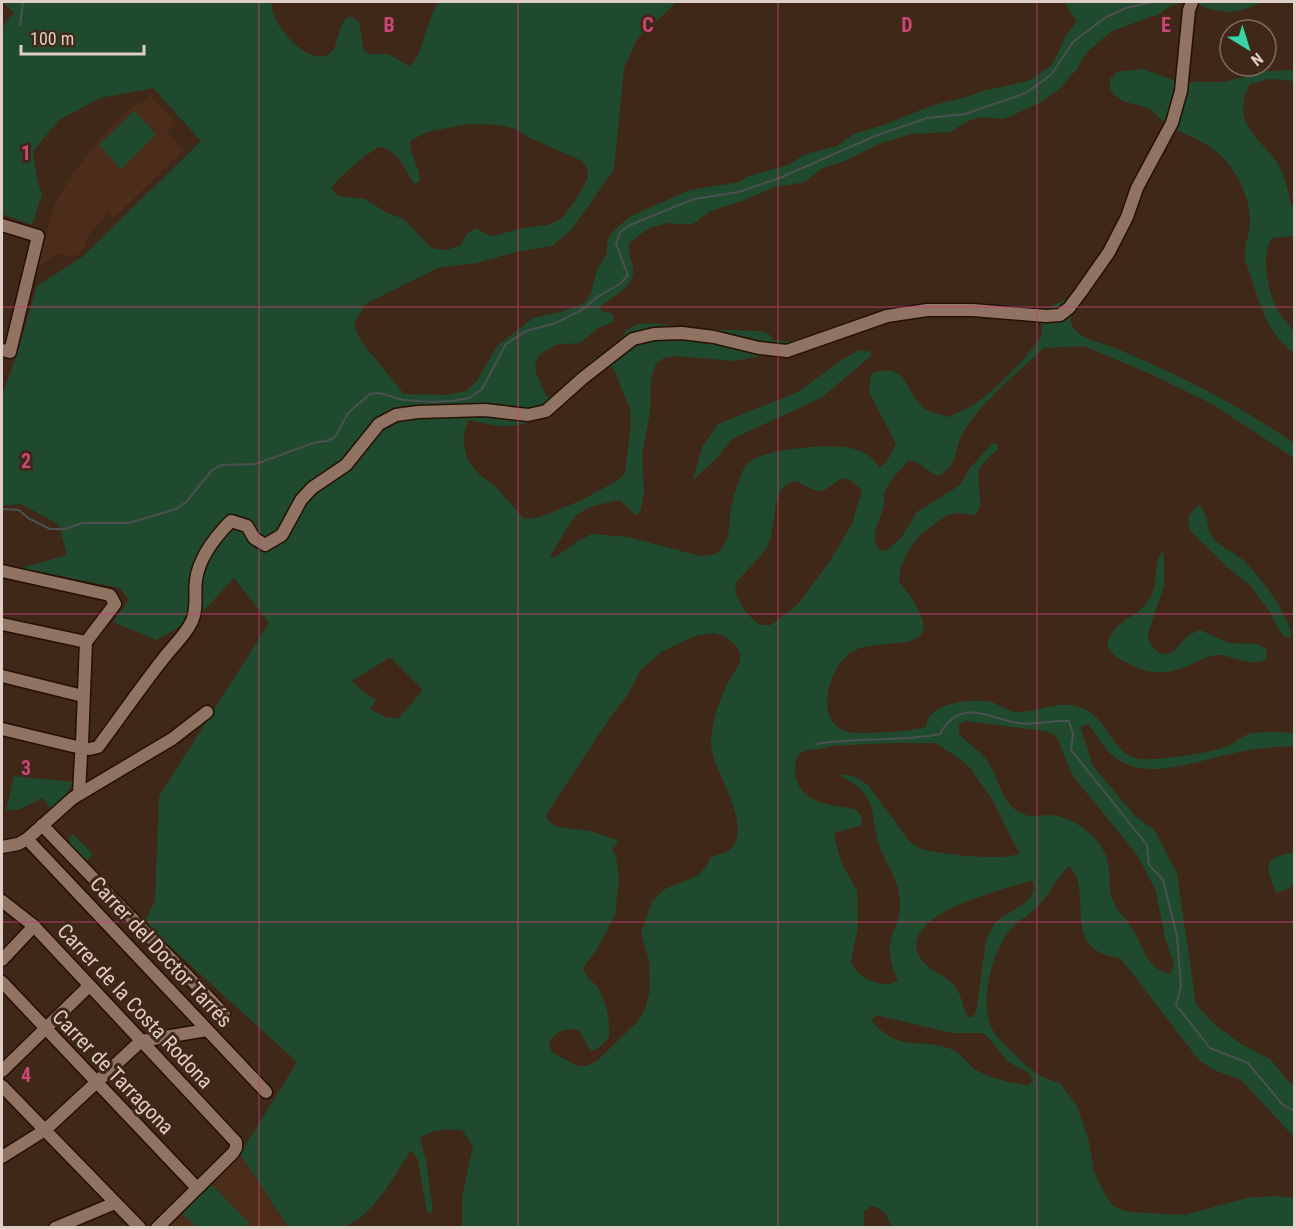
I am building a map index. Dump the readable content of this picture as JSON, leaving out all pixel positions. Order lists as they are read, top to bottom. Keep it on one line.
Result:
{"streets":{"street":["Carrer del Doctor Tarrés","Carrer de la Costa Rodona","Carrer de Tarragona"]},"crossings":[["Carrer de la Costa Rodona","Carrer de Tarragona"]],"scale_bar":"100 m","north":"bottom right","grid":{"columns":["B","C","D","E"],"rows":["1","2","3","4"]}}
